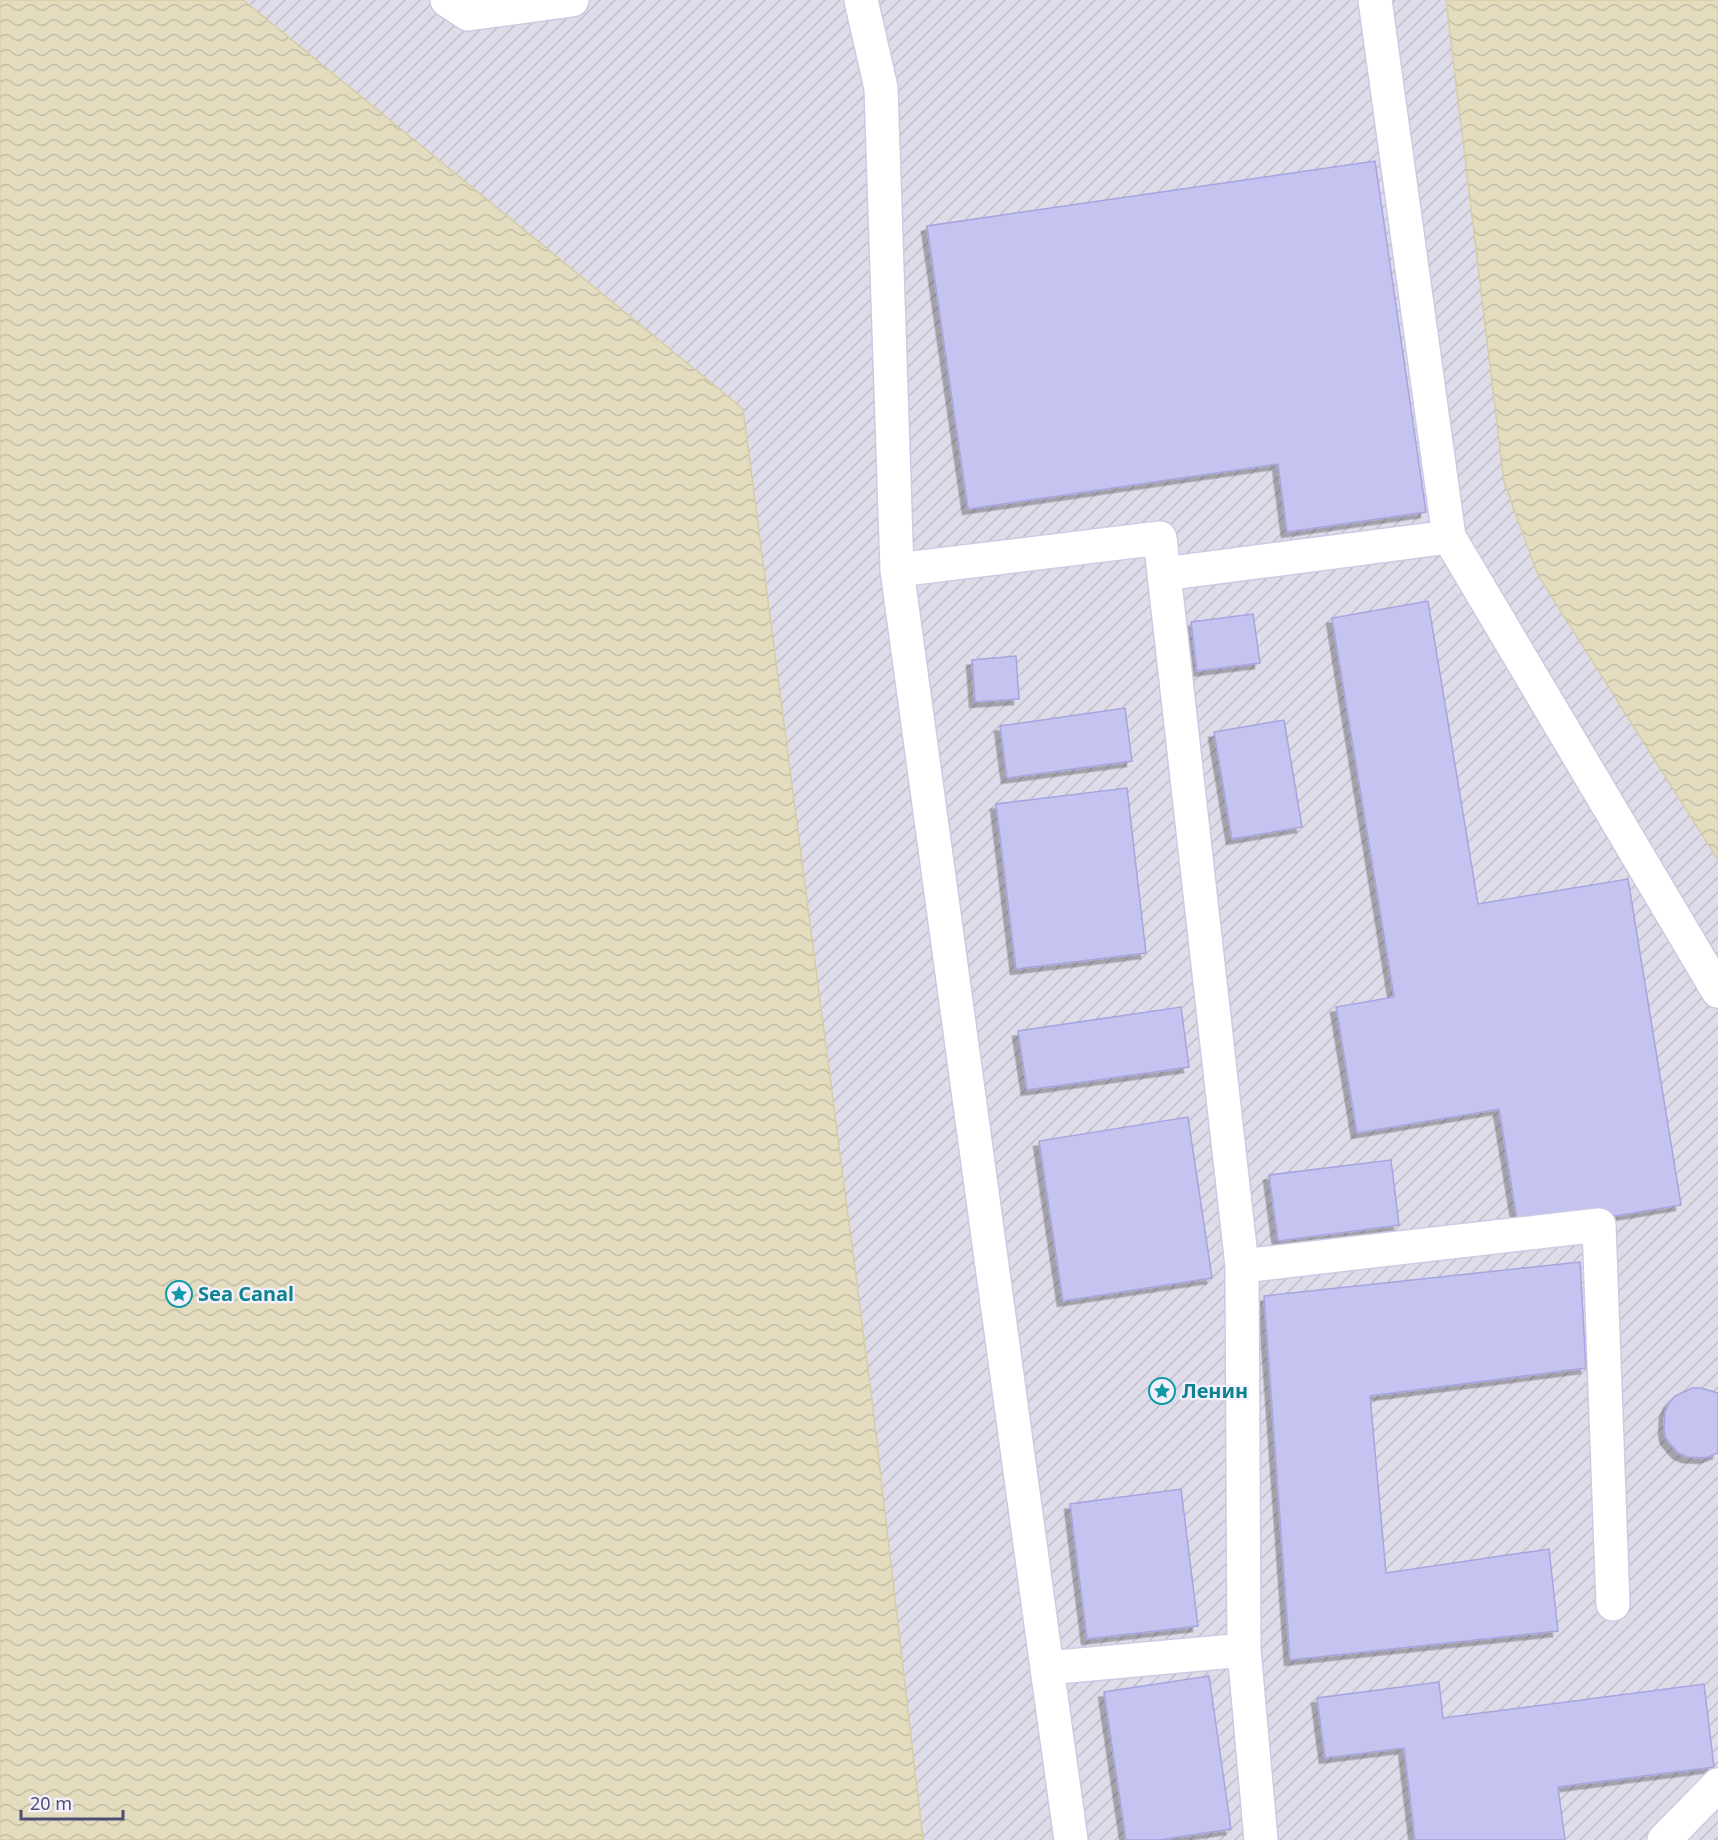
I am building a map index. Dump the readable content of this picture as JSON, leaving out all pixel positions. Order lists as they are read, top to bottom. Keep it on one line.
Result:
{"places":{"place":["Sea Canal","Ленин"]},"scale_bar":"20 m"}
